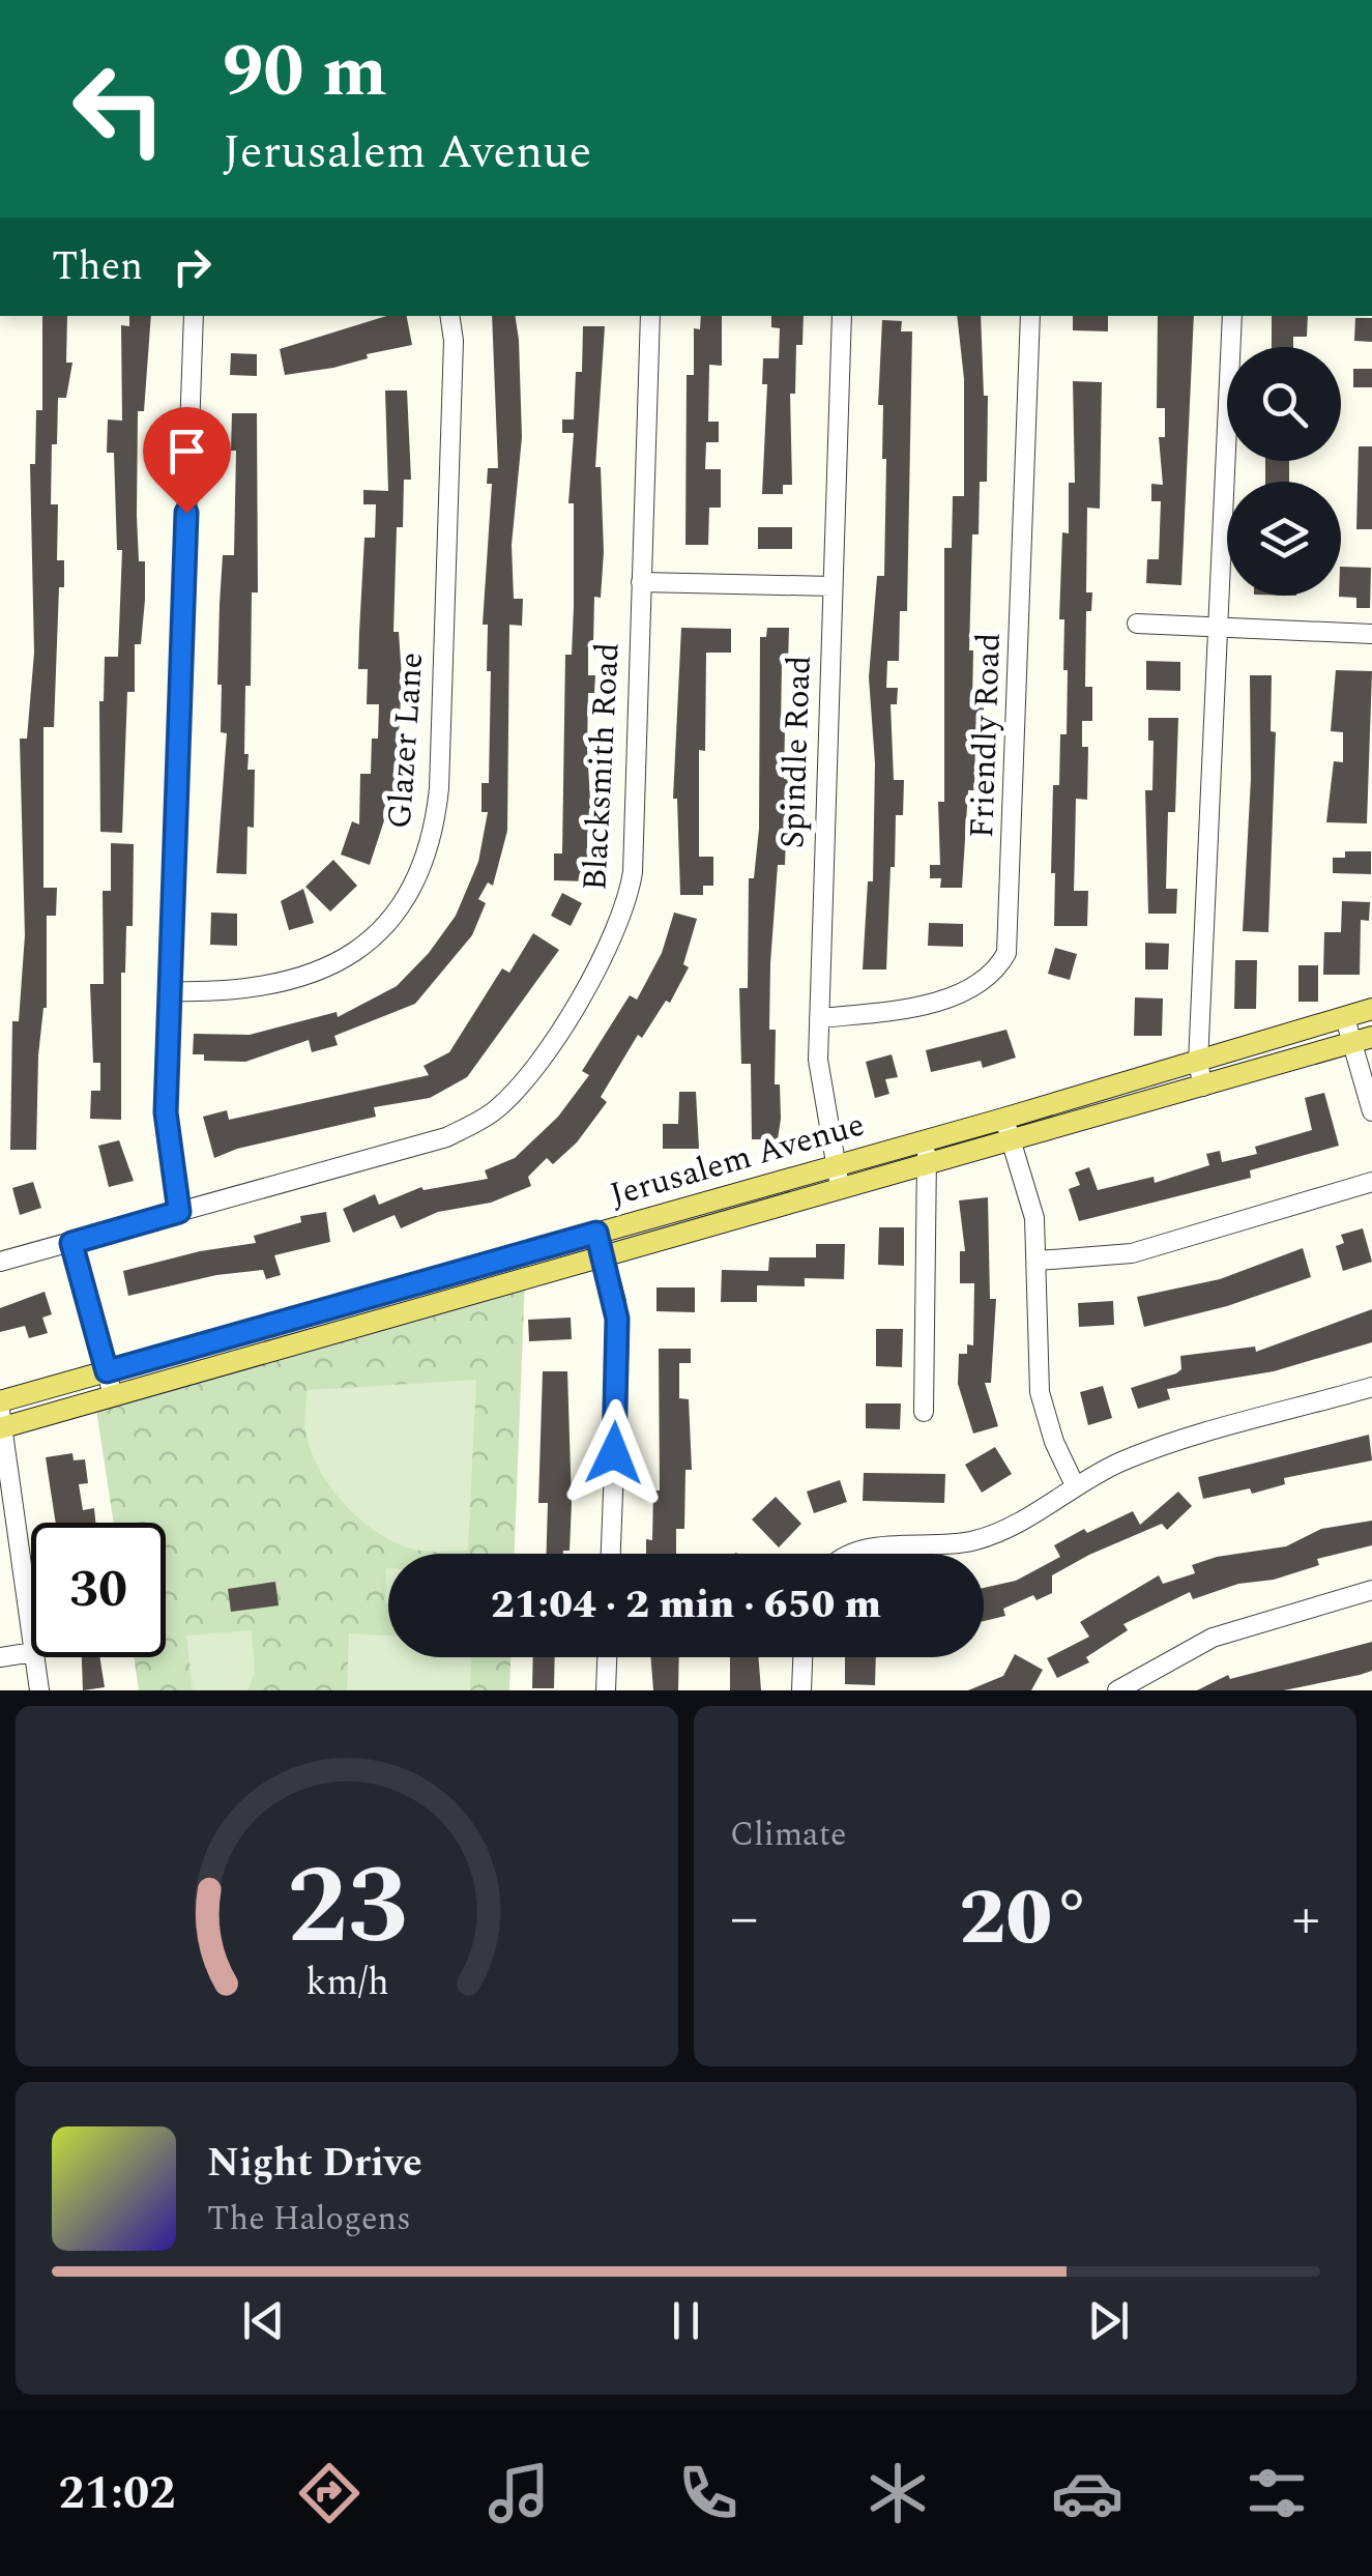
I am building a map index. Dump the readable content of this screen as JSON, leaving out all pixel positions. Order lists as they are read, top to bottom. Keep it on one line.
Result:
{"streets":{"main road":["Jerusalem Avenue"],"street":["Friendly Road","Glazer Lane","Spindle Road","Blacksmith Road"]},"crossings":[["Friendly Road","Spindle Road"],["Spindle Road","Jerusalem Avenue"]],"page":{"turn":["90 m","Jerusalem Avenue"],"then":"Then","limit":"30","trip":"21:04 · 2 min · 650 m","tile":"Climate","heat":["−","20°","+"],"song":["Night Drive","The Halogens"],"tabs":"21:02","gauge":["23","km/h"]}}
